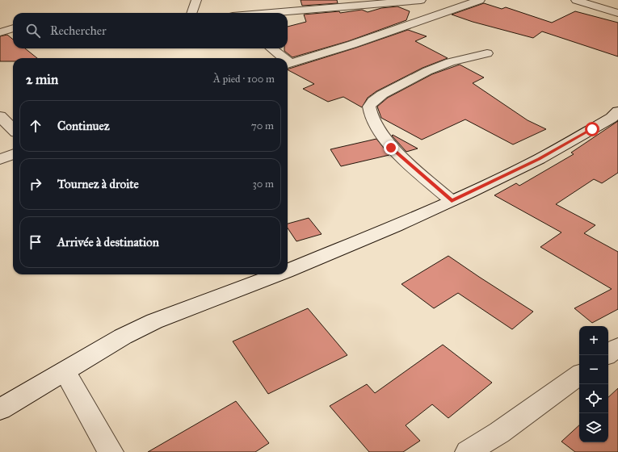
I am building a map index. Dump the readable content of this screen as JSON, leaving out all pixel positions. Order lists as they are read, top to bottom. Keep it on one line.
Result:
{"page":{"search":"Rechercher","heading":["2 min","À pied · 100 m"],"list":[["Continuez","70 m"],["Tournez à droite","30 m"],"Arrivée à destination"],"map_buttons":["+","−"]}}
